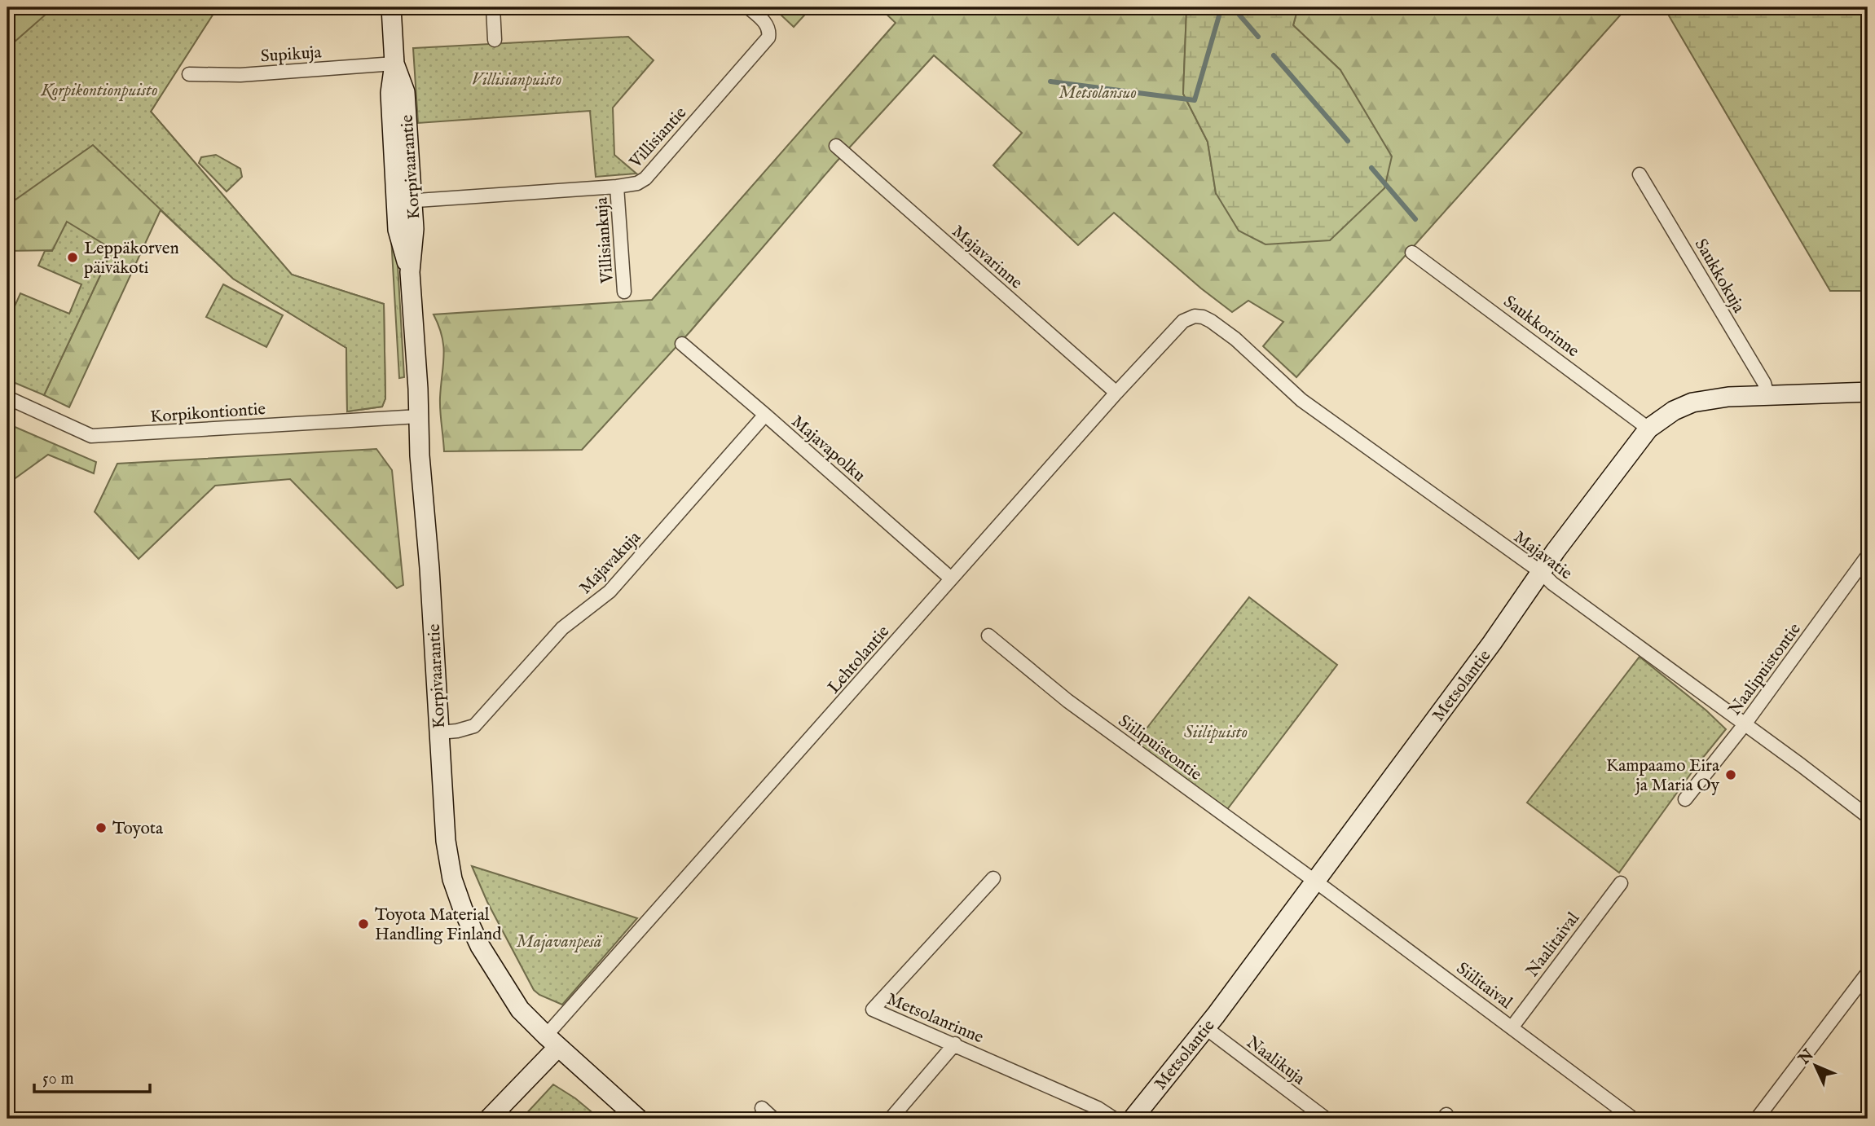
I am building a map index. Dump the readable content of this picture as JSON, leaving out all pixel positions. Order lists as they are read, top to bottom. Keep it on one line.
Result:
{"streets":{"street":["Supikuja","Villisiantie","Korpivaarantie","Villisiankuja","Majavarinne","Saukkokuja","Saukkorinne","Korpikontiontie","Majavapolku","Majavatie","Majavakuja","Lehtolantie","Naalipuistontie","Metsolantie","Siilipuistontie","Naalitaival","Siilitaival","Metsolanrinne","Naalikuja"]},"crossings":[["Supikuja","Korpivaarantie"],["Villisiantie","Korpivaarantie"],["Villisiantie","Villisiankuja"],["Korpivaarantie","Korpikontiontie"],["Korpivaarantie","Majavakuja"],["Korpivaarantie","Lehtolantie"],["Majavarinne","Lehtolantie"],["Saukkokuja","Metsolantie"],["Saukkorinne","Metsolantie"],["Majavapolku","Majavakuja"],["Majavapolku","Lehtolantie"],["Majavatie","Lehtolantie"],["Majavatie","Naalipuistontie"],["Majavatie","Metsolantie"],["Metsolantie","Siilipuistontie"],["Metsolantie","Siilitaival"],["Metsolantie","Naalikuja"],["Siilipuistontie","Siilitaival"],["Naalitaival","Siilitaival"]],"parks":["Villisianpuisto","Korpikontionpuisto","Metsolansuo","Siilipuisto","Majavanpesä"],"places":["Leppäkorven päiväkoti","Kampaamo Eira ja Maria Oy","Toyota","Toyota Material Handling Finland"],"scale_bar":"50 m","north":"top left"}
